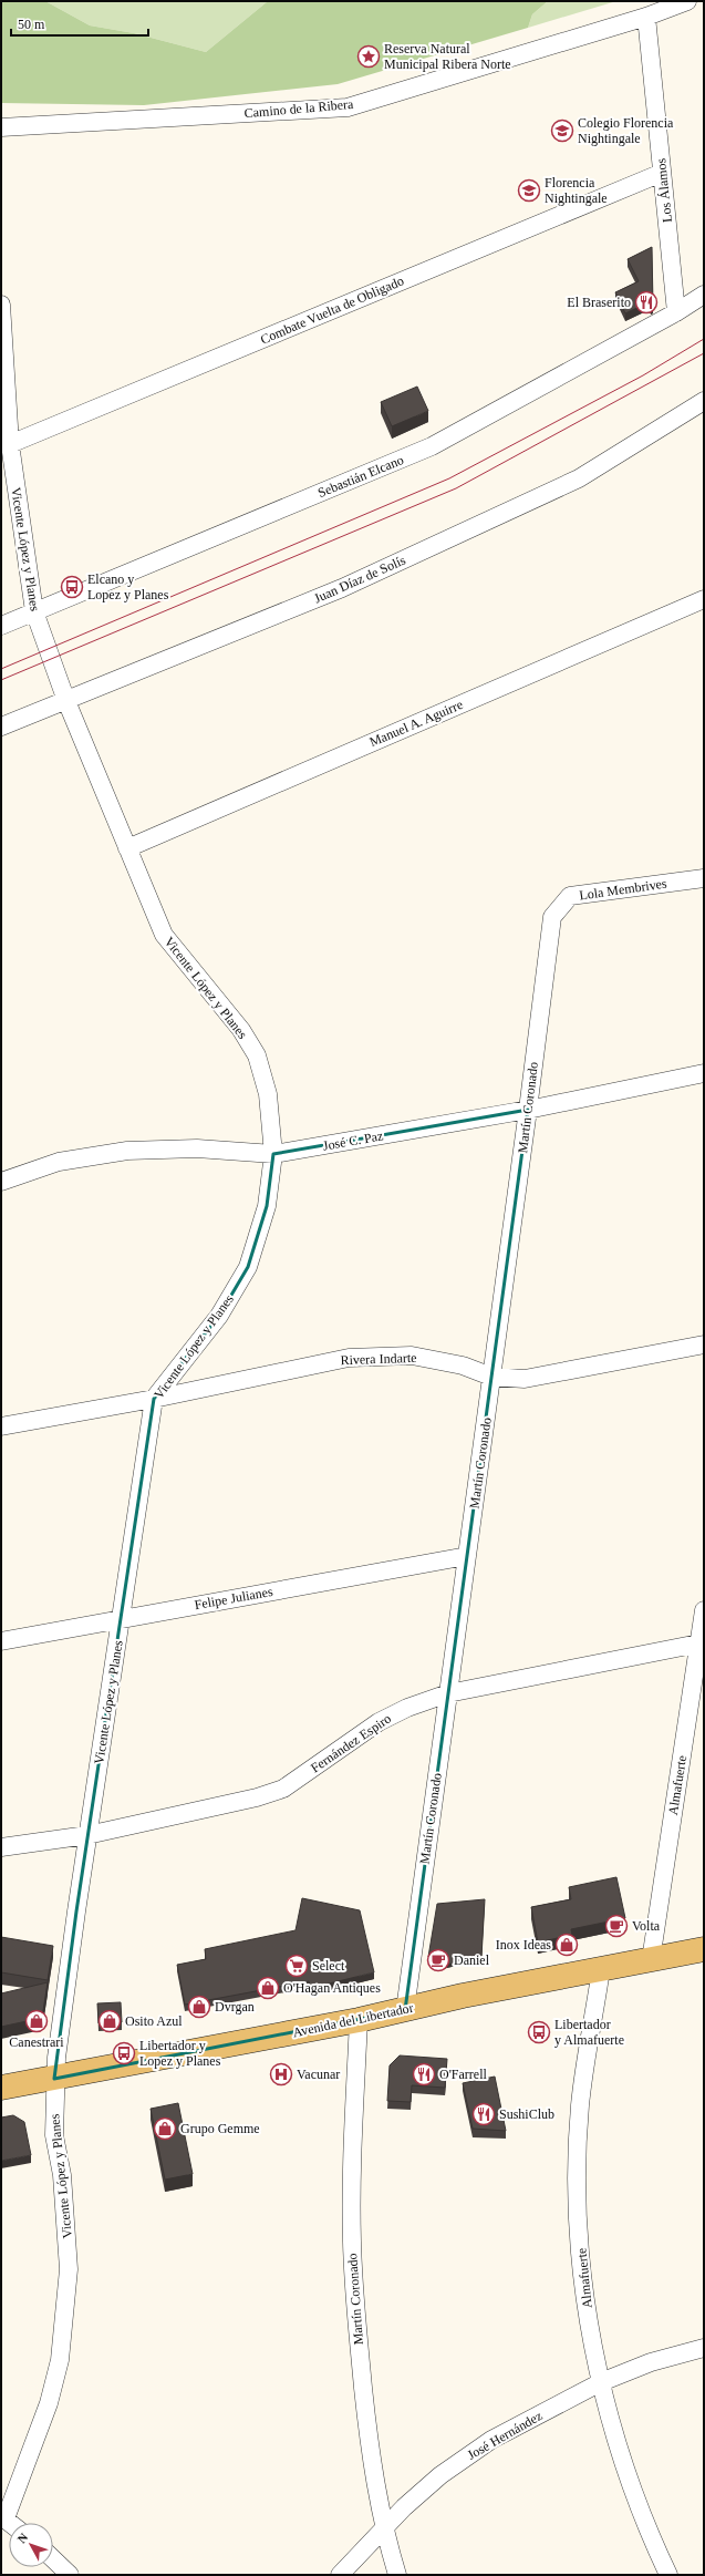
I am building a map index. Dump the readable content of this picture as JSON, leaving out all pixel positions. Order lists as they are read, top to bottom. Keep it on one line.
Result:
{"streets":{"main road":["Avenida del Libertador"],"street":["Camino de la Ribera","Los Álamos","Combate Vuelta de Obligado","Sebastián Elcano","Vicente López y Planes","Juan Díaz de Solís","Manuel A. Aguirre","Lola Membrives","Martín Coronado","José C. Paz","Rivera Indarte","Felipe Julianes","Fernández Espiro","Almafuerte","José Hernández"]},"crossings":[["Camino de la Ribera","Los Álamos"],["Los Álamos","Combate Vuelta de Obligado"],["Los Álamos","Sebastián Elcano"],["Combate Vuelta de Obligado","Vicente López y Planes"],["Sebastián Elcano","Vicente López y Planes"],["Vicente López y Planes","Juan Díaz de Solís"],["Vicente López y Planes","Manuel A. Aguirre"],["Vicente López y Planes","José C. Paz"],["Vicente López y Planes","Rivera Indarte"],["Vicente López y Planes","Felipe Julianes"],["Vicente López y Planes","Fernández Espiro"],["Vicente López y Planes","Avenida del Libertador"],["Lola Membrives","Martín Coronado"],["Martín Coronado","José C. Paz"],["Martín Coronado","Rivera Indarte"],["Martín Coronado","Felipe Julianes"],["Martín Coronado","Fernández Espiro"],["Martín Coronado","Avenida del Libertador"],["Martín Coronado","José Hernández"],["Fernández Espiro","Almafuerte"],["Almafuerte","Avenida del Libertador"],["Almafuerte","José Hernández"]],"places":{"place":["Reserva Natural Municipal Ribera Norte"],"school or university":["Colegio Florencia Nightingale","Florencia Nightingale"],"restaurant":["El Braserito","O'Farrell","SushiClub"],"bus stop":["Elcano y Lopez y Planes","Libertador y Almafuerte","Libertador y Lopez y Planes"],"cafe":["Volta","Daniel"],"shop":["Inox Ideas","O'Hagan Antiques","Dvrgan","Canestrari","Osito Azul","Grupo Gemme"],"supermarket":["Select"],"hospital":["Vacunar"]},"scale_bar":"50 m","north":"top left"}
